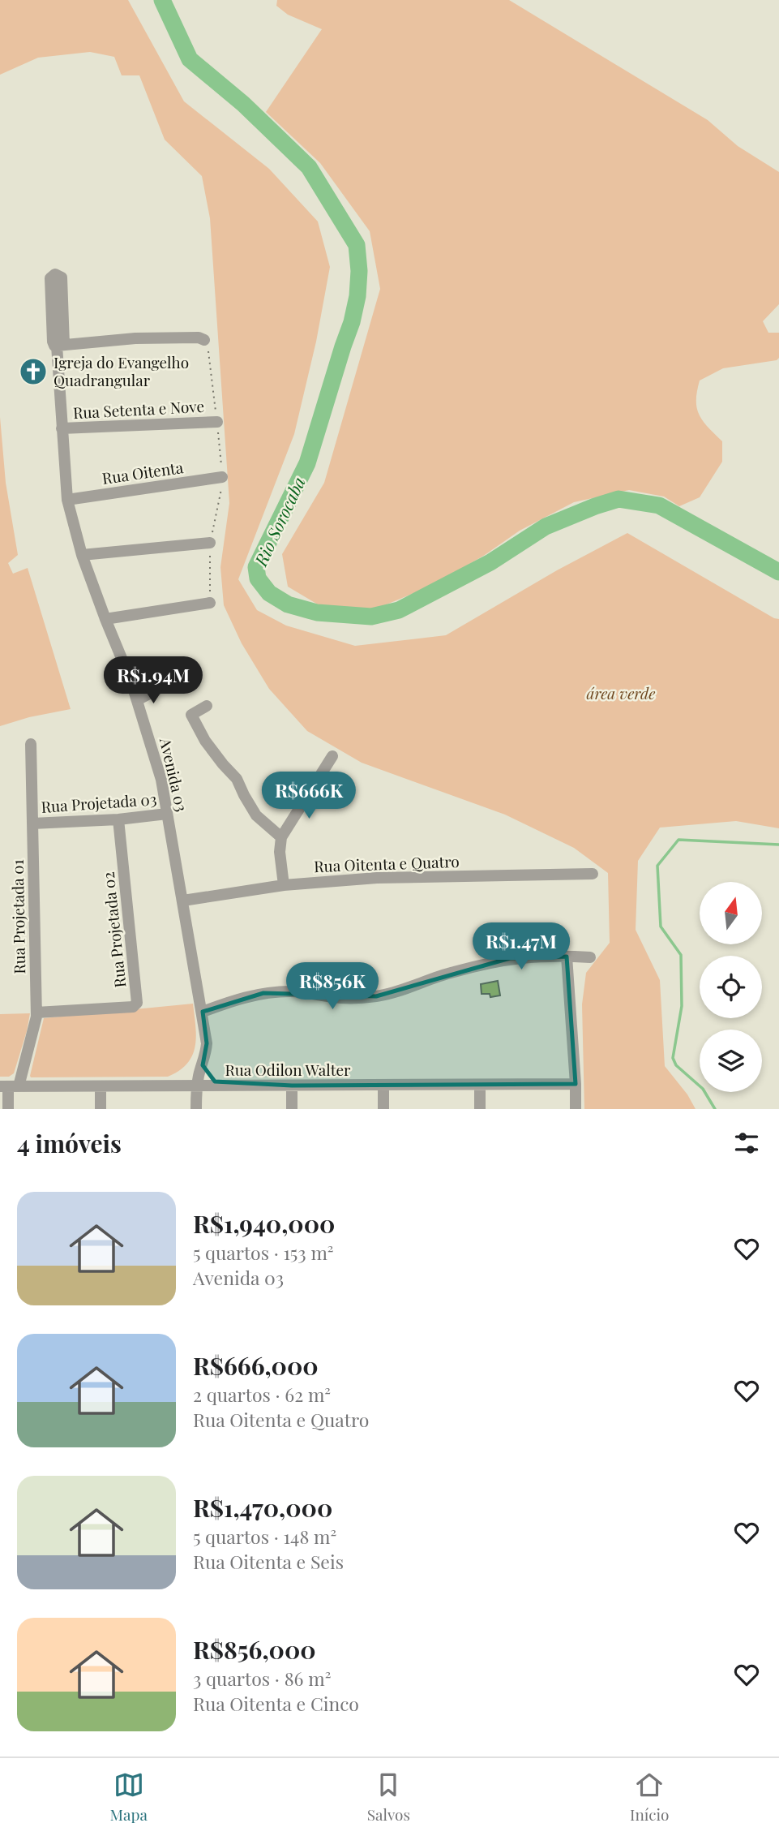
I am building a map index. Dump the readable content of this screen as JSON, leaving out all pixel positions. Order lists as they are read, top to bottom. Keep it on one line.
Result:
{"streets":{"street":["Rua Setenta e Nove","Rua Oitenta","Avenida 03","Rua Projetada 03","Rua Oitenta e Quatro","Rua Projetada 01","Rua Projetada 02","Rua Odilon Walter"]},"crossings":[["Rua Setenta e Nove","Avenida 03"],["Rua Oitenta","Avenida 03"],["Avenida 03","Rua Projetada 03"],["Avenida 03","Rua Oitenta e Quatro"],["Avenida 03","Rua Odilon Walter"],["Rua Projetada 03","Rua Projetada 01"],["Rua Projetada 03","Rua Projetada 02"],["Rua Projetada 01","Rua Projetada 02"],["Rua Projetada 01","Rua Odilon Walter"]],"water":["Rio Sorocaba"],"parks":["área verde"],"places":{"church":["Igreja do Evangelho Quadrangular"]},"north":"top","page":{"price":["R$1.94M","R$666K","R$1.47M","R$856K"],"heading":"4 imóveis","list":[{"name":"R$1,940,000","note":"5 quartos · 153 m² · Avenida 03"},{"name":"R$666,000","note":"2 quartos · 62 m² · Rua Oitenta e Quatro"},{"name":"R$1,470,000","note":"5 quartos · 148 m² · Rua Oitenta e Seis"},{"name":"R$856,000","note":"3 quartos · 86 m² · Rua Oitenta e Cinco"}],"tabs":["Mapa","Salvos","Início"]}}
